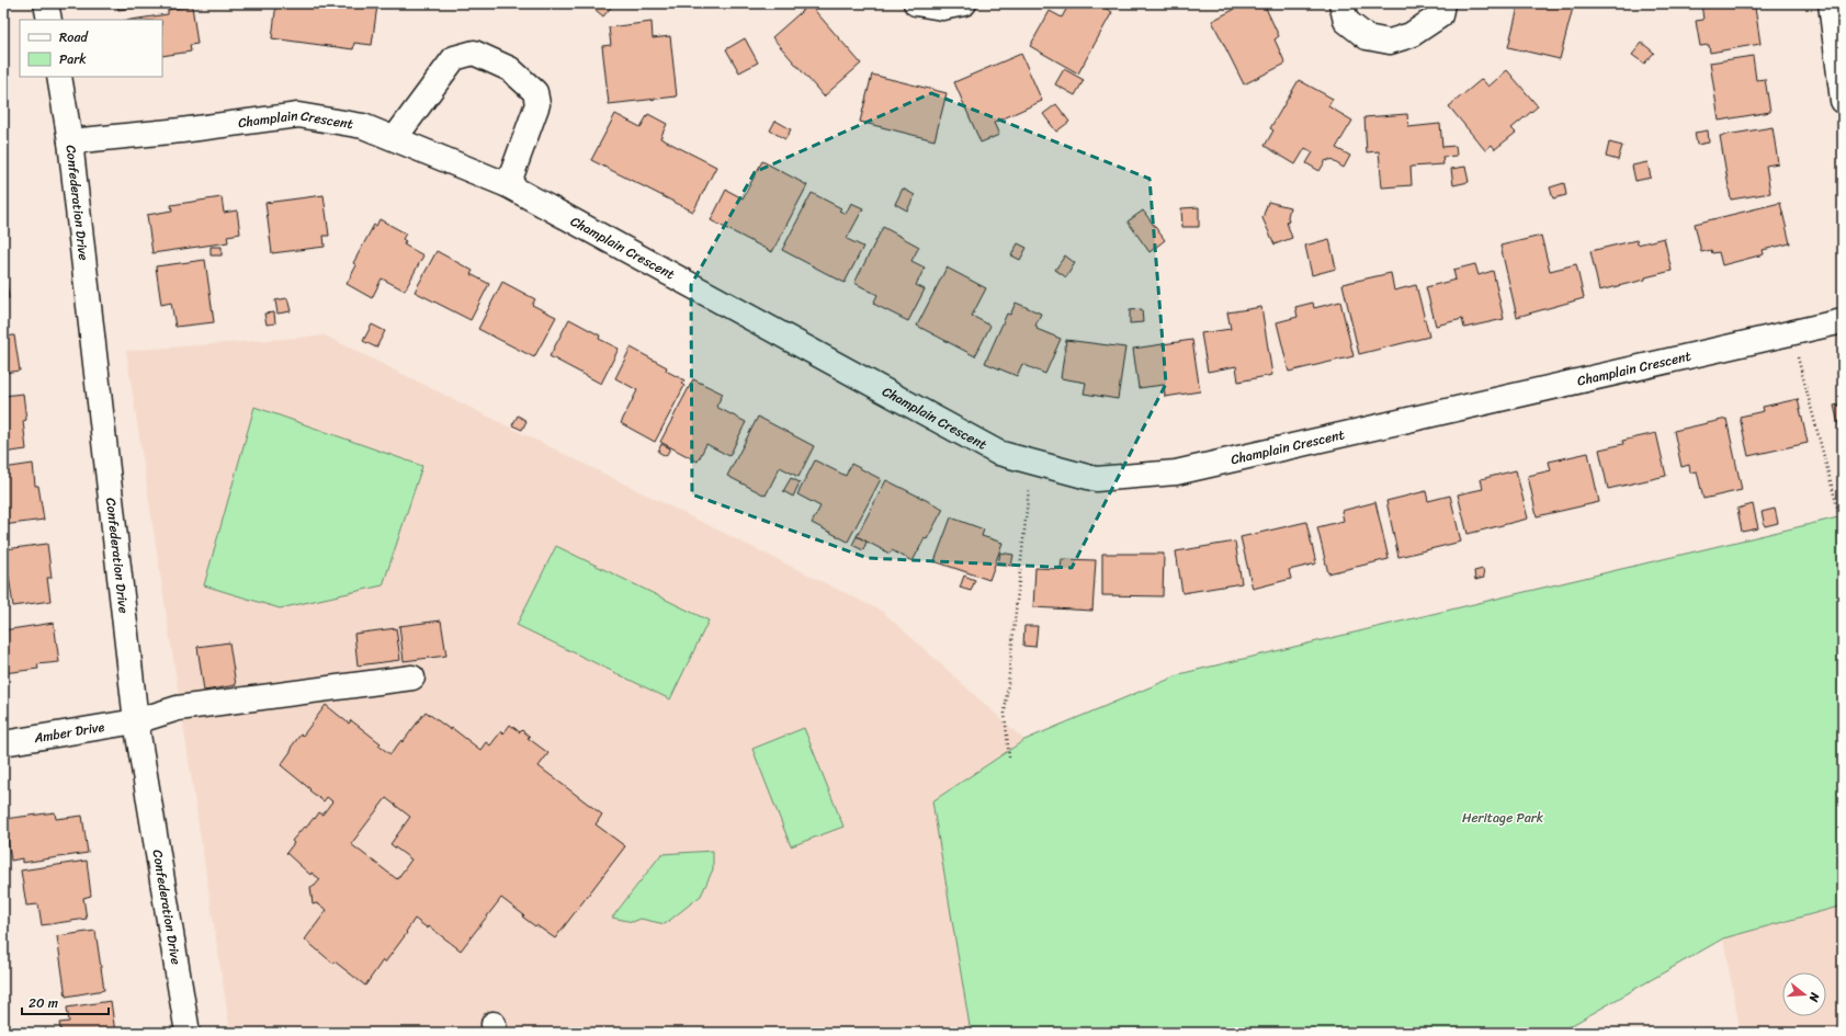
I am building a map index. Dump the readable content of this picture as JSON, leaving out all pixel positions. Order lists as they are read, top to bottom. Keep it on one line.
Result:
{"streets":{"street":["Champlain Crescent","Confederation Drive","Amber Drive"]},"crossings":[["Champlain Crescent","Confederation Drive"],["Confederation Drive","Amber Drive"]],"parks":["Heritage Park"],"legend":["Road","Park"],"scale_bar":"20 m","north":"right"}
